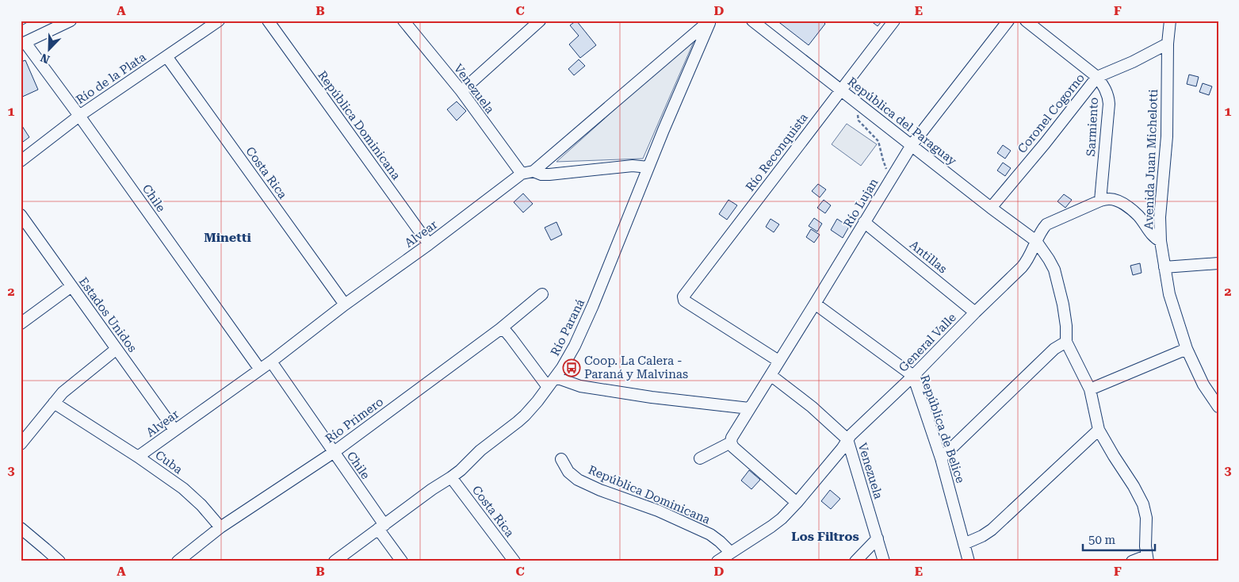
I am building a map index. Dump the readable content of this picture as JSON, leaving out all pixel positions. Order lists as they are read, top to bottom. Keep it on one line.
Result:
{"streets":{"street":["Río de la Plata","Venezuela","Coronel Cogorno","República del Paraguay","República Dominicana","Sarmiento","Río Reconquista","Avenida Juan Michelotti","Costa Rica","Chile","Río Lujan","Alvear","Antillas","Estados Unidos","Río Paraná","General Valle","Río Primero","República de Belice","Cuba"]},"crossings":[["Río de la Plata","Costa Rica"],["Río de la Plata","Chile"],["Venezuela","Río Lujan"],["Venezuela","Alvear"],["Venezuela","General Valle"],["Coronel Cogorno","República del Paraguay"],["Coronel Cogorno","Sarmiento"],["Coronel Cogorno","Avenida Juan Michelotti"],["República del Paraguay","Río Reconquista"],["República del Paraguay","Río Lujan"],["República del Paraguay","General Valle"],["República Dominicana","Alvear"],["República Dominicana","General Valle"],["Sarmiento","General Valle"],["Río Reconquista","Río Lujan"],["Avenida Juan Michelotti","General Valle"],["Costa Rica","Alvear"],["Costa Rica","Río Paraná"],["Chile","Alvear"],["Chile","Río Paraná"],["Chile","Río Primero"],["Río Lujan","Antillas"],["Río Lujan","República de Belice"],["Alvear","Estados Unidos"],["Alvear","Río Paraná"],["Alvear","Cuba"],["Antillas","General Valle"],["General Valle","República de Belice"],["Río Primero","Cuba"]],"districts":["Minetti","Los Filtros"],"places":{"bus stop":["Coop. La Calera - Paraná y Malvinas"]},"scale_bar":"50 m","north":"bottom left","grid":{"columns":["A","B","C","D","E","F"],"rows":["1","2","3"]}}
